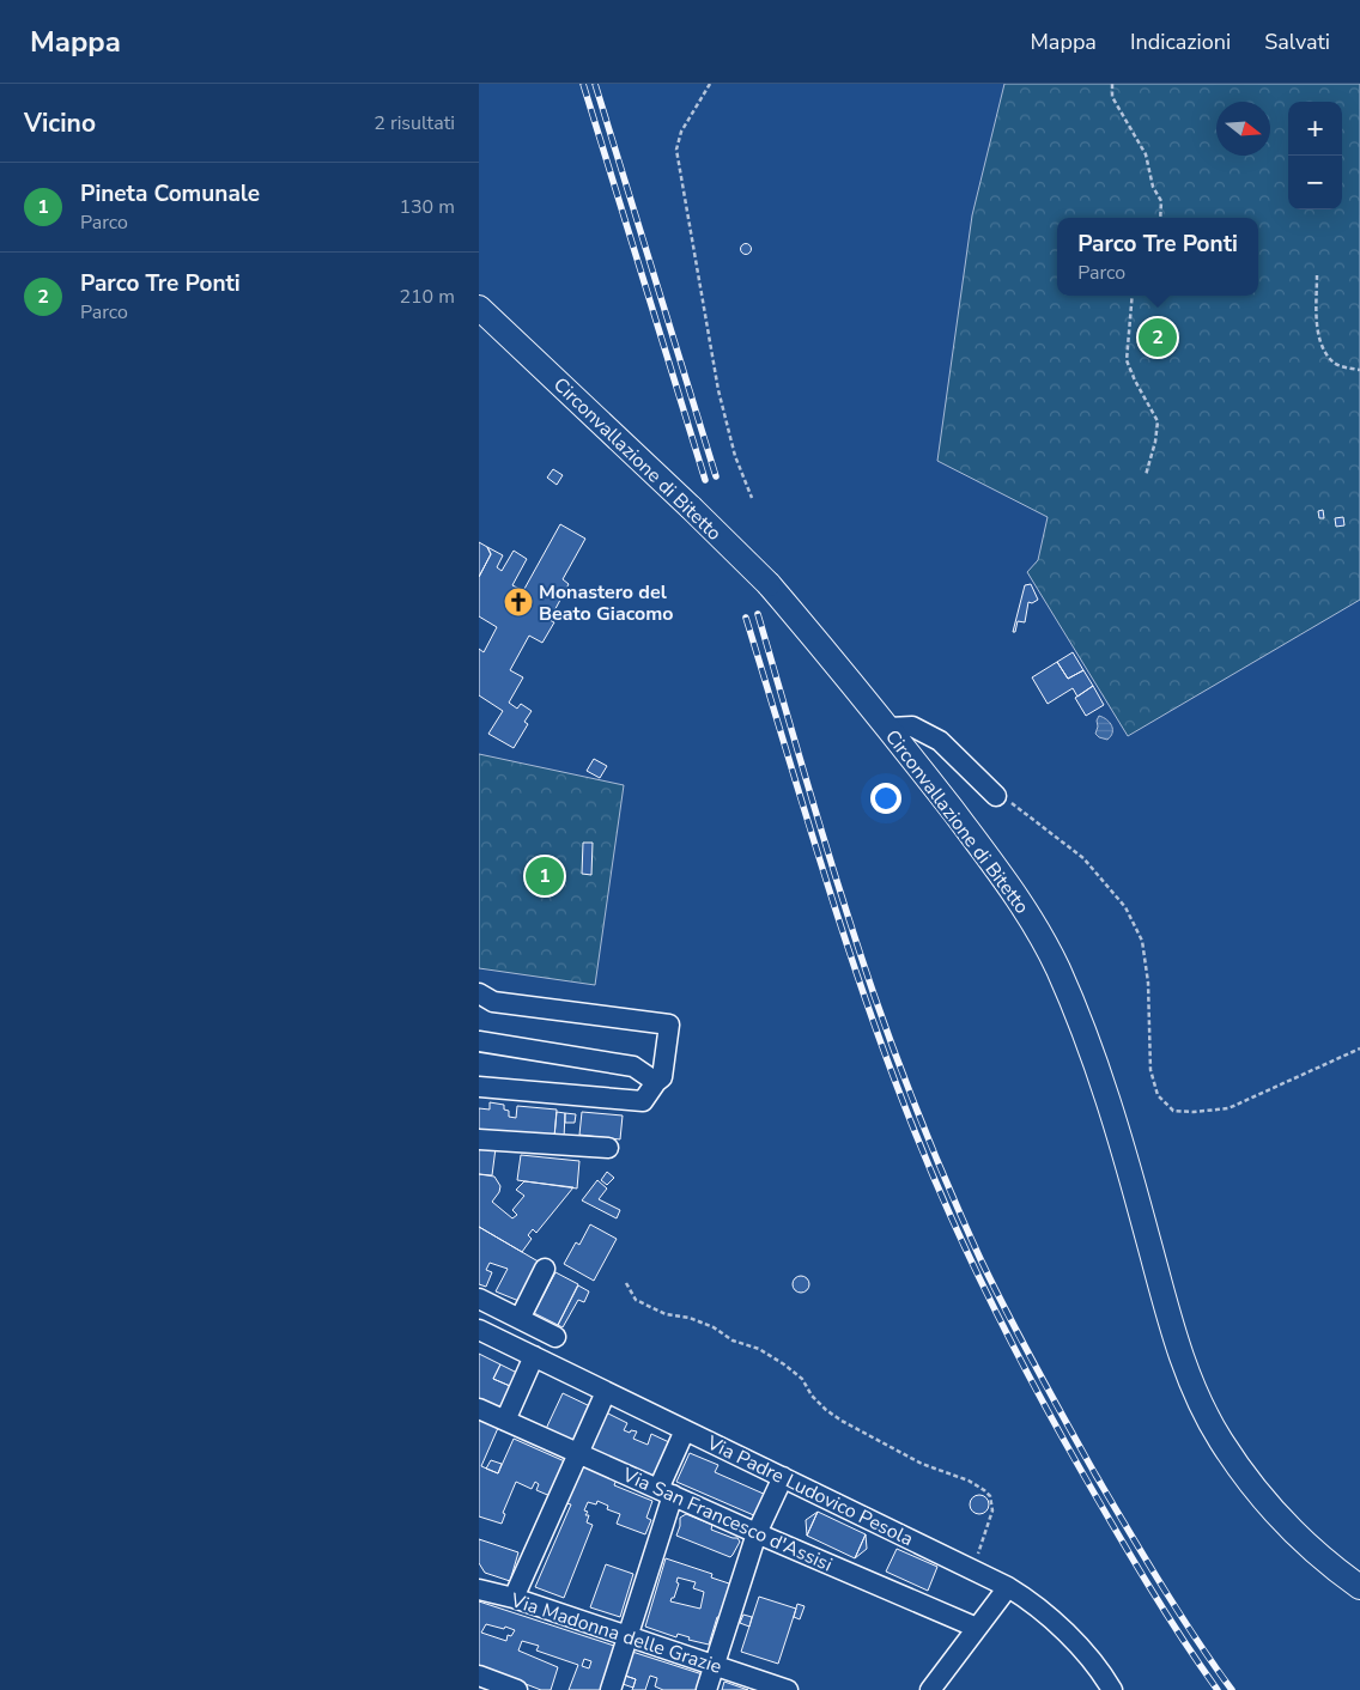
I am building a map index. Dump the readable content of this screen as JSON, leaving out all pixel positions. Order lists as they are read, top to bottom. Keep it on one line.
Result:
{"streets":{"main road":["Circonvallazione di Bitetto"],"street":["Via Padre Ludovico Pesola","Via San Francesco d'Assisi","Via Madonna delle Grazie"]},"places":{"church":["Monastero del Beato Giacomo"]},"north":"right","page":{"header":"Mappa","nav":["Mappa","Indicazioni","Salvati"],"heading":["Vicino","2 risultati"],"map_buttons":["+","−"],"list":[{"mark":"1","name":"Pineta Comunale","note":"Parco","value":"130 m"},{"mark":"2","name":"Parco Tre Ponti","note":"Parco","value":"210 m"}],"popup":["Parco Tre Ponti","Parco"],"pins":["2","1"]}}
